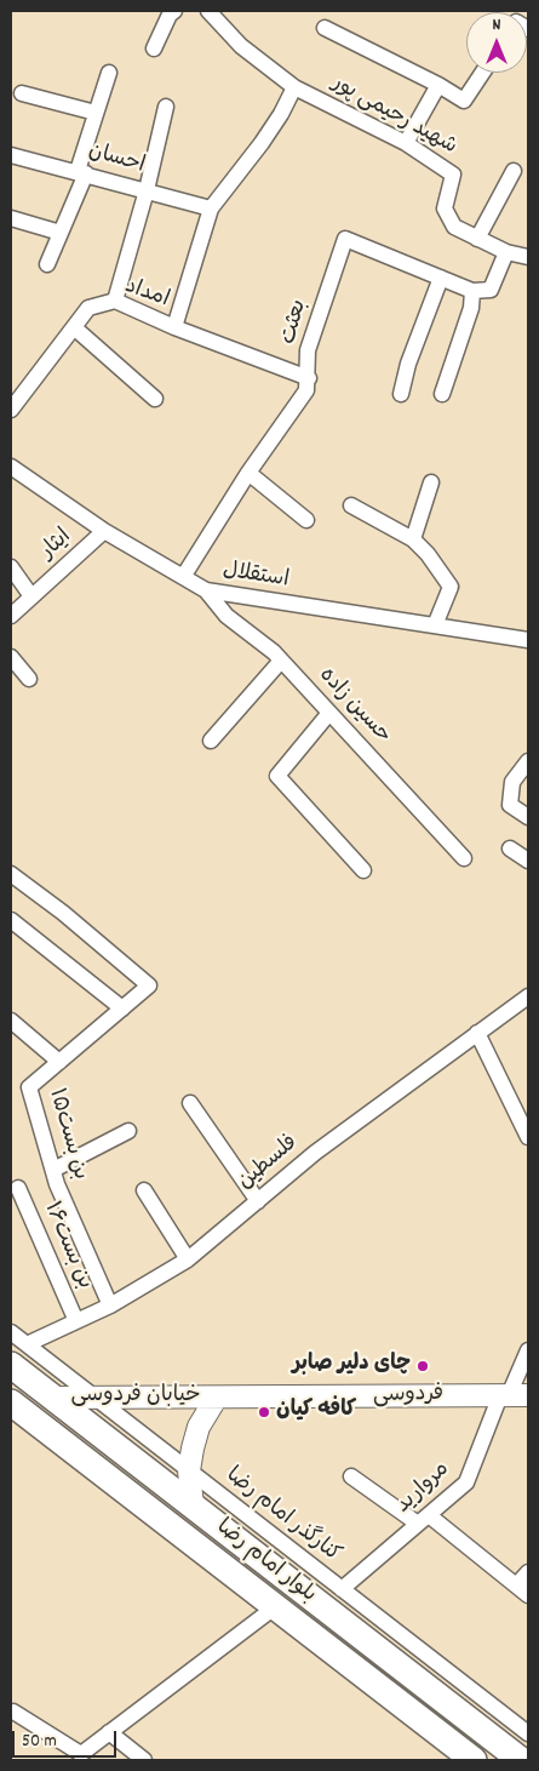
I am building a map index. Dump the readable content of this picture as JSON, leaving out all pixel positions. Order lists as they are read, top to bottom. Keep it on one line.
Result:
{"streets":{"highway":["بلوار امام رضا"],"main road":["فردوسی","خیابان فردوسی"],"street":["شهید رحیمی پور","احسان","امداد","بعثت","ایثار","استقلال","حسین زاده","بن بست۱۵","فلسطین","بن بست۱۶","مروارید","کنارگذر امام رضا"]},"crossings":[["امداد","بعثت"],["بعثت","استقلال"],["ایثار","استقلال"],["استقلال","حسین زاده"],["بن بست۱۵","فلسطین"],["فلسطین","بن بست۱۶"],["فلسطین","کنارگذر امام رضا"],["فردوسی","خیابان فردوسی"],["فردوسی","مروارید"],["خیابان فردوسی","کنارگذر امام رضا"],["خیابان فردوسی","بلوار امام رضا"],["مروارید","کنارگذر امام رضا"]],"places":["چای دلیر صابر","کافه کیان"],"scale_bar":"50 m","north":"top"}
